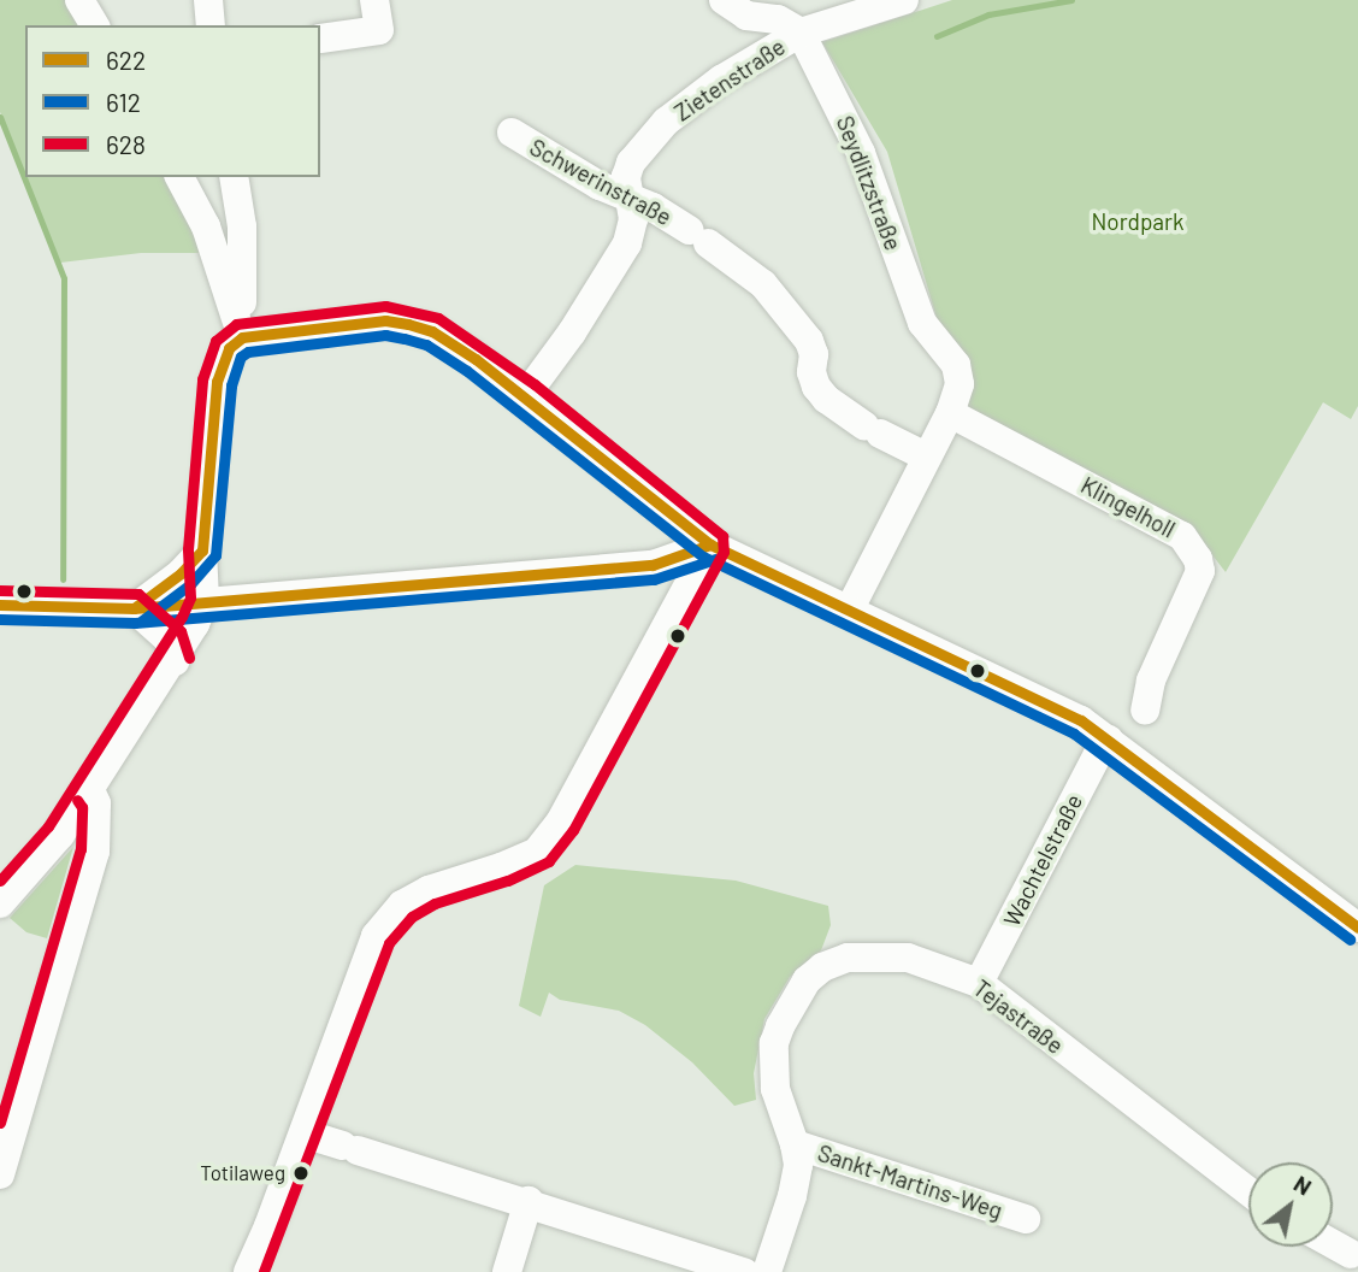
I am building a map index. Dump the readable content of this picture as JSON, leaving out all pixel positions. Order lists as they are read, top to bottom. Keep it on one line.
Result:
{"streets":{"street":["Zietenstraße","Schwerinstraße","Seydlitzstraße","Klingelholl","Wachtelstraße","Tejastraße","Sankt-Martins-Weg"]},"crossings":[["Zietenstraße","Schwerinstraße"],["Zietenstraße","Seydlitzstraße"],["Schwerinstraße","Seydlitzstraße"],["Seydlitzstraße","Klingelholl"],["Klingelholl","Wachtelstraße"],["Wachtelstraße","Tejastraße"],["Tejastraße","Sankt-Martins-Weg"]],"parks":["Nordpark"],"places":["Totilaweg"],"lines":["transit line 628","transit line 622","transit line 612"],"legend":["622","612","628"],"north":"top right"}
